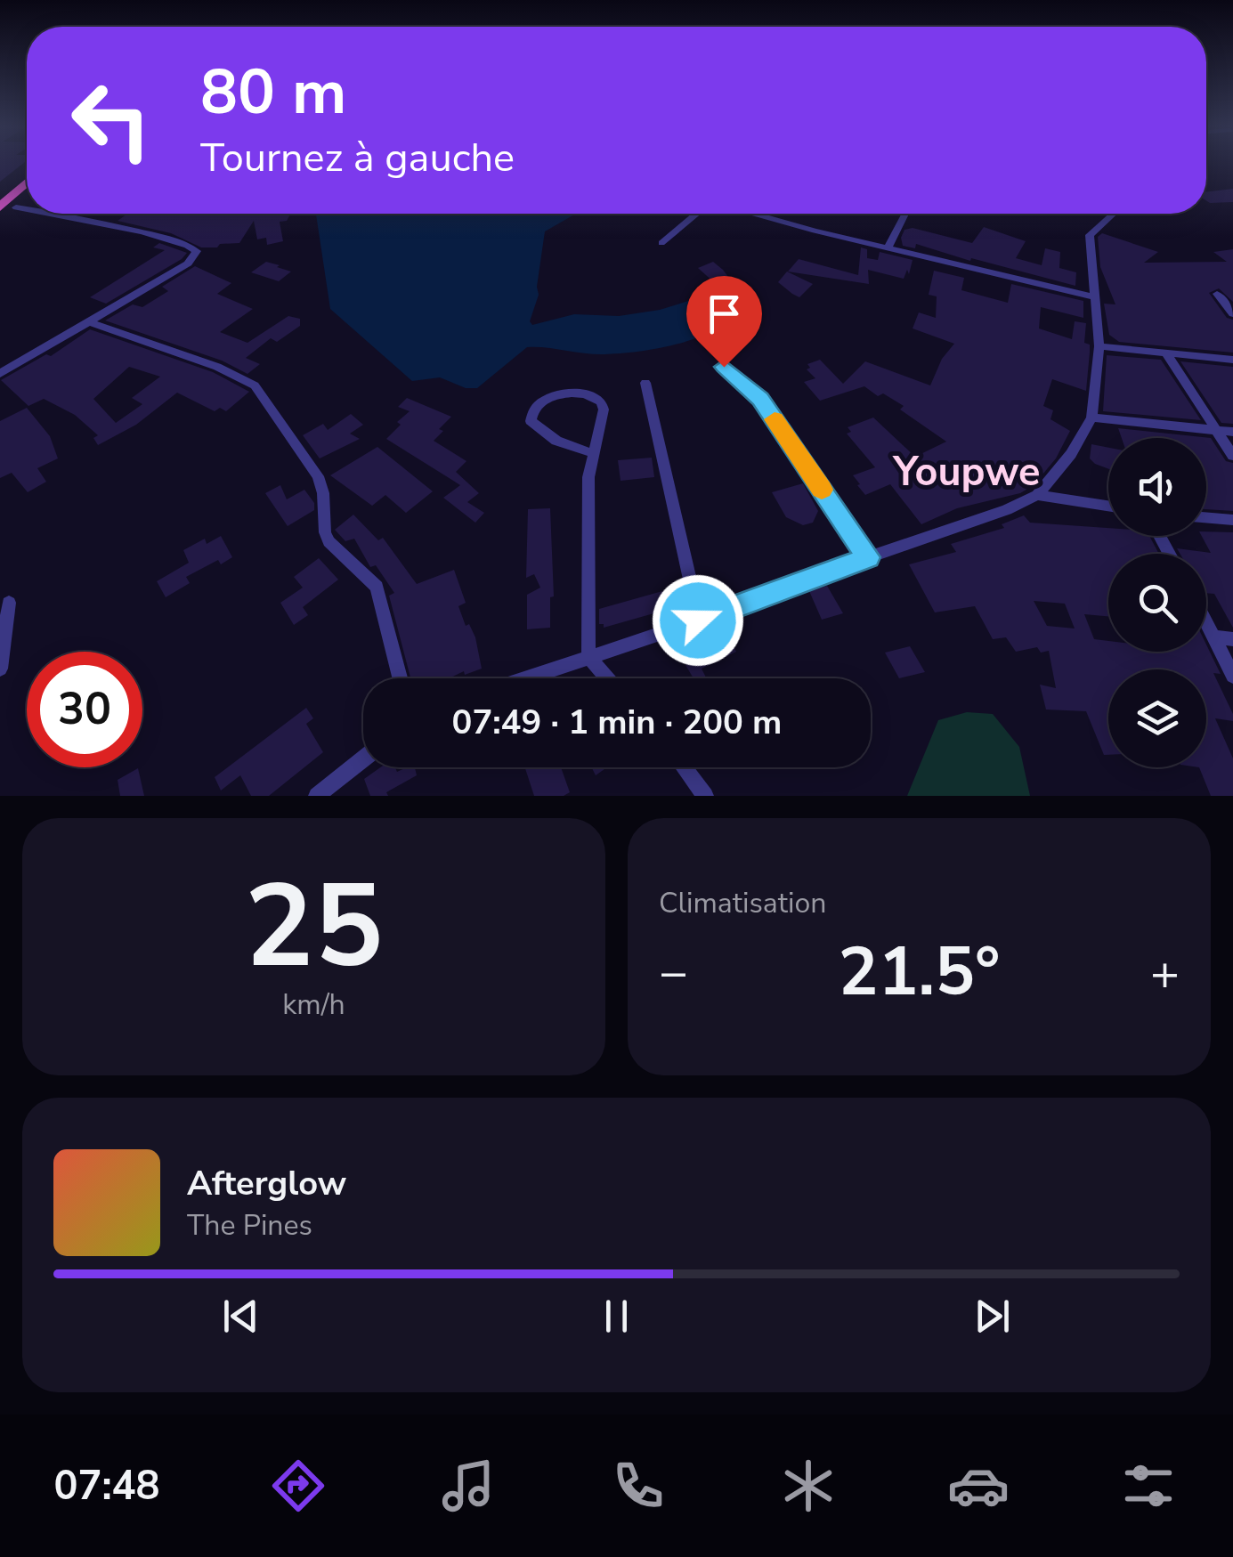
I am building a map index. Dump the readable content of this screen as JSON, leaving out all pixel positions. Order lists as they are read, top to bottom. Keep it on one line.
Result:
{"districts":["Youpwe"],"page":{"turn":["80 m","Tournez à gauche"],"limit":"30","trip":"07:49 · 1 min · 200 m","tile":[["25","km/h"],"Climatisation"],"heat":["−","21.5°","+"],"song":["Afterglow","The Pines"],"tabs":"07:48"}}
